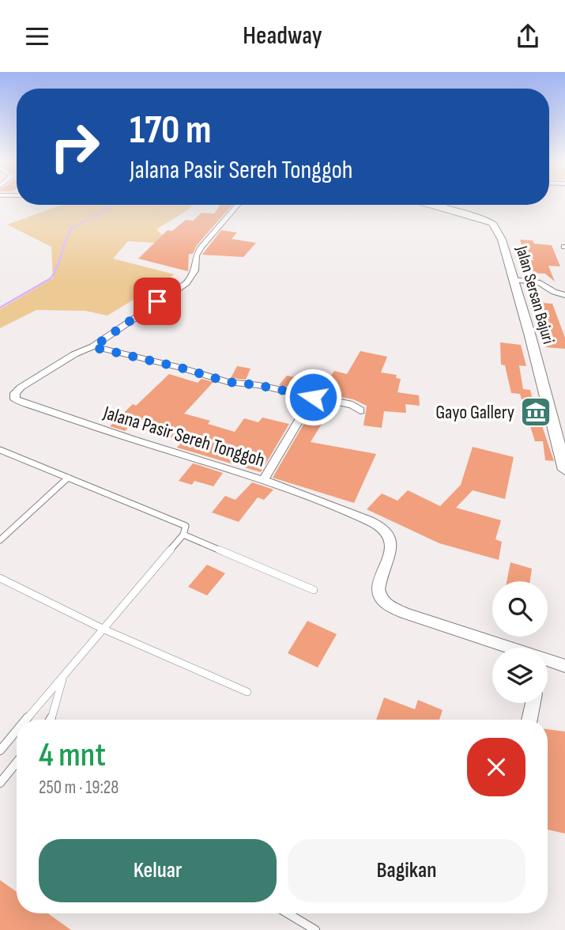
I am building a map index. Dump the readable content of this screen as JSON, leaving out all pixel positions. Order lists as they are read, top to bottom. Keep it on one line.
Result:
{"streets":{"main road":["Jalan Sersan Bajuri"],"street":["Jalana Pasir Sereh Tonggoh"]},"places":{"museum":["Gayo Gallery"]},"page":{"header":"Headway","turn":["170 m","Jalana Pasir Sereh Tonggoh"],"heading":["4 mnt","250 m · 19:28"],"buttons":["Keluar","Bagikan"]}}
